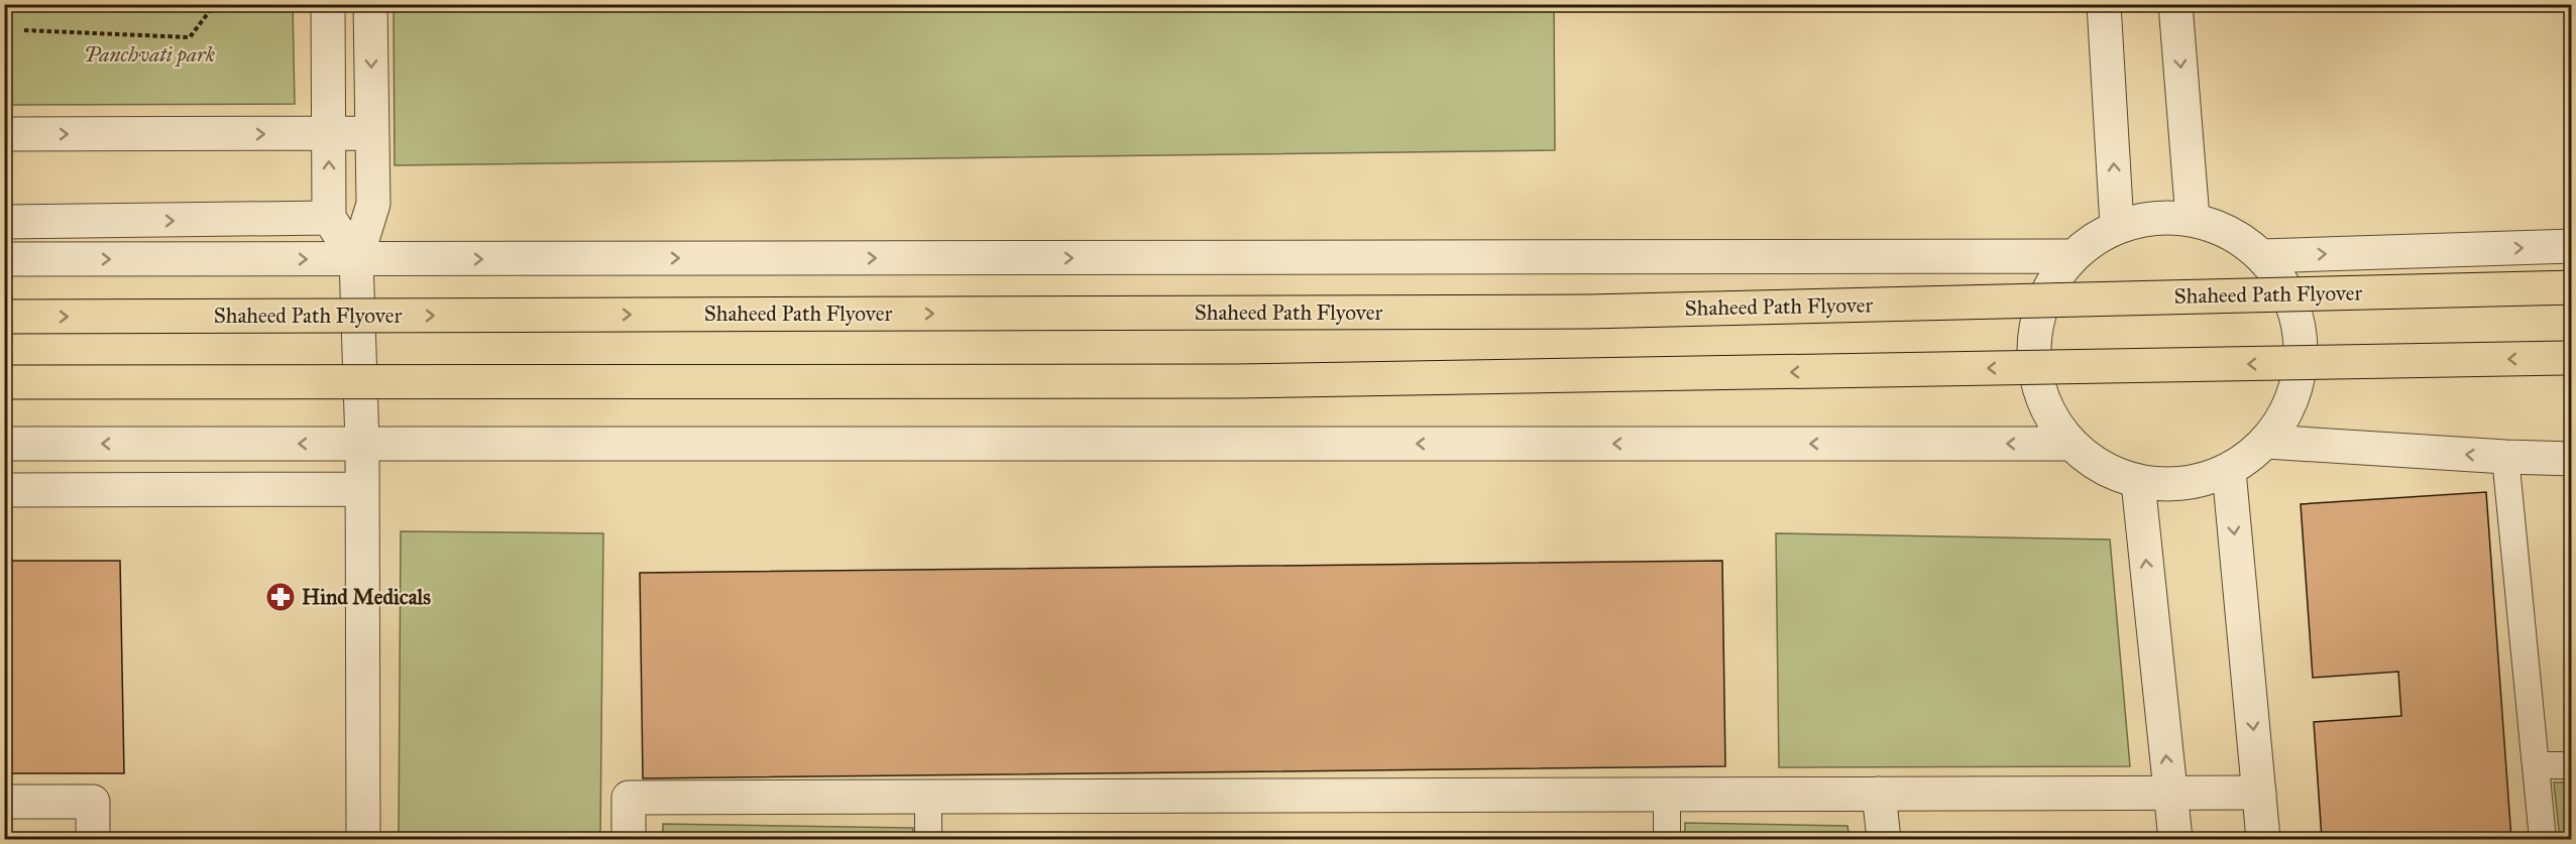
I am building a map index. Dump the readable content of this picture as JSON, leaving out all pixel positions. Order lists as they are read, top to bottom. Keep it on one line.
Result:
{"streets":{"highway":["Shaheed Path Flyover"]},"parks":["Panchvati park"],"places":{"pharmacy":["Hind Medicals"]}}
